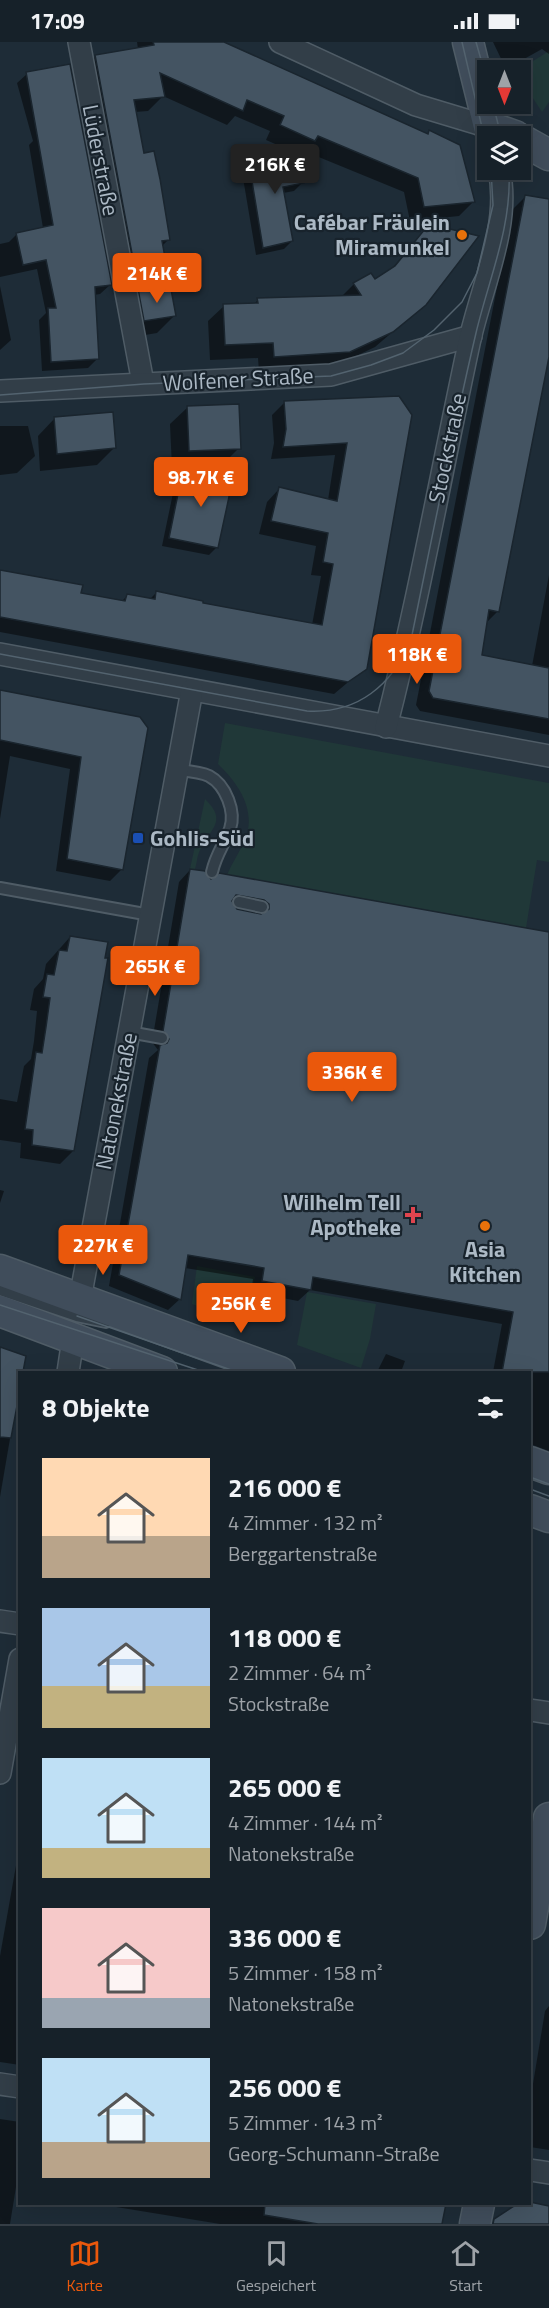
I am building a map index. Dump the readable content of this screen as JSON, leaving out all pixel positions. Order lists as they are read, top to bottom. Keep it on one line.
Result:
{"streets":{"street":["Lüderstraße","Wolfener Straße","Stockstraße","Natonekstraße"]},"crossings":[["Lüderstraße","Wolfener Straße"],["Wolfener Straße","Stockstraße"]],"places":{"other":["Cafébar Fräulein Miramunkel","Asia Kitchen"],"transit":["Gohlis-Süd"],"health":["Wilhelm Tell Apotheke"]},"north":"bottom","page":{"status":"17:09","price":["216K €","214K €","98.7K €","118K €","265K €","336K €","227K €","256K €"],"heading":"8 Objekte","list":[{"name":"216 000 €","note":"4 Zimmer · 132 m² · Berggartenstraße"},{"name":"118 000 €","note":"2 Zimmer · 64 m² · Stockstraße"},{"name":"265 000 €","note":"4 Zimmer · 144 m² · Natonekstraße"},{"name":"336 000 €","note":"5 Zimmer · 158 m² · Natonekstraße"},{"name":"256 000 €","note":"5 Zimmer · 143 m² · Georg-Schumann-Straße"}],"tabs":["Karte","Gespeichert","Start"]}}
